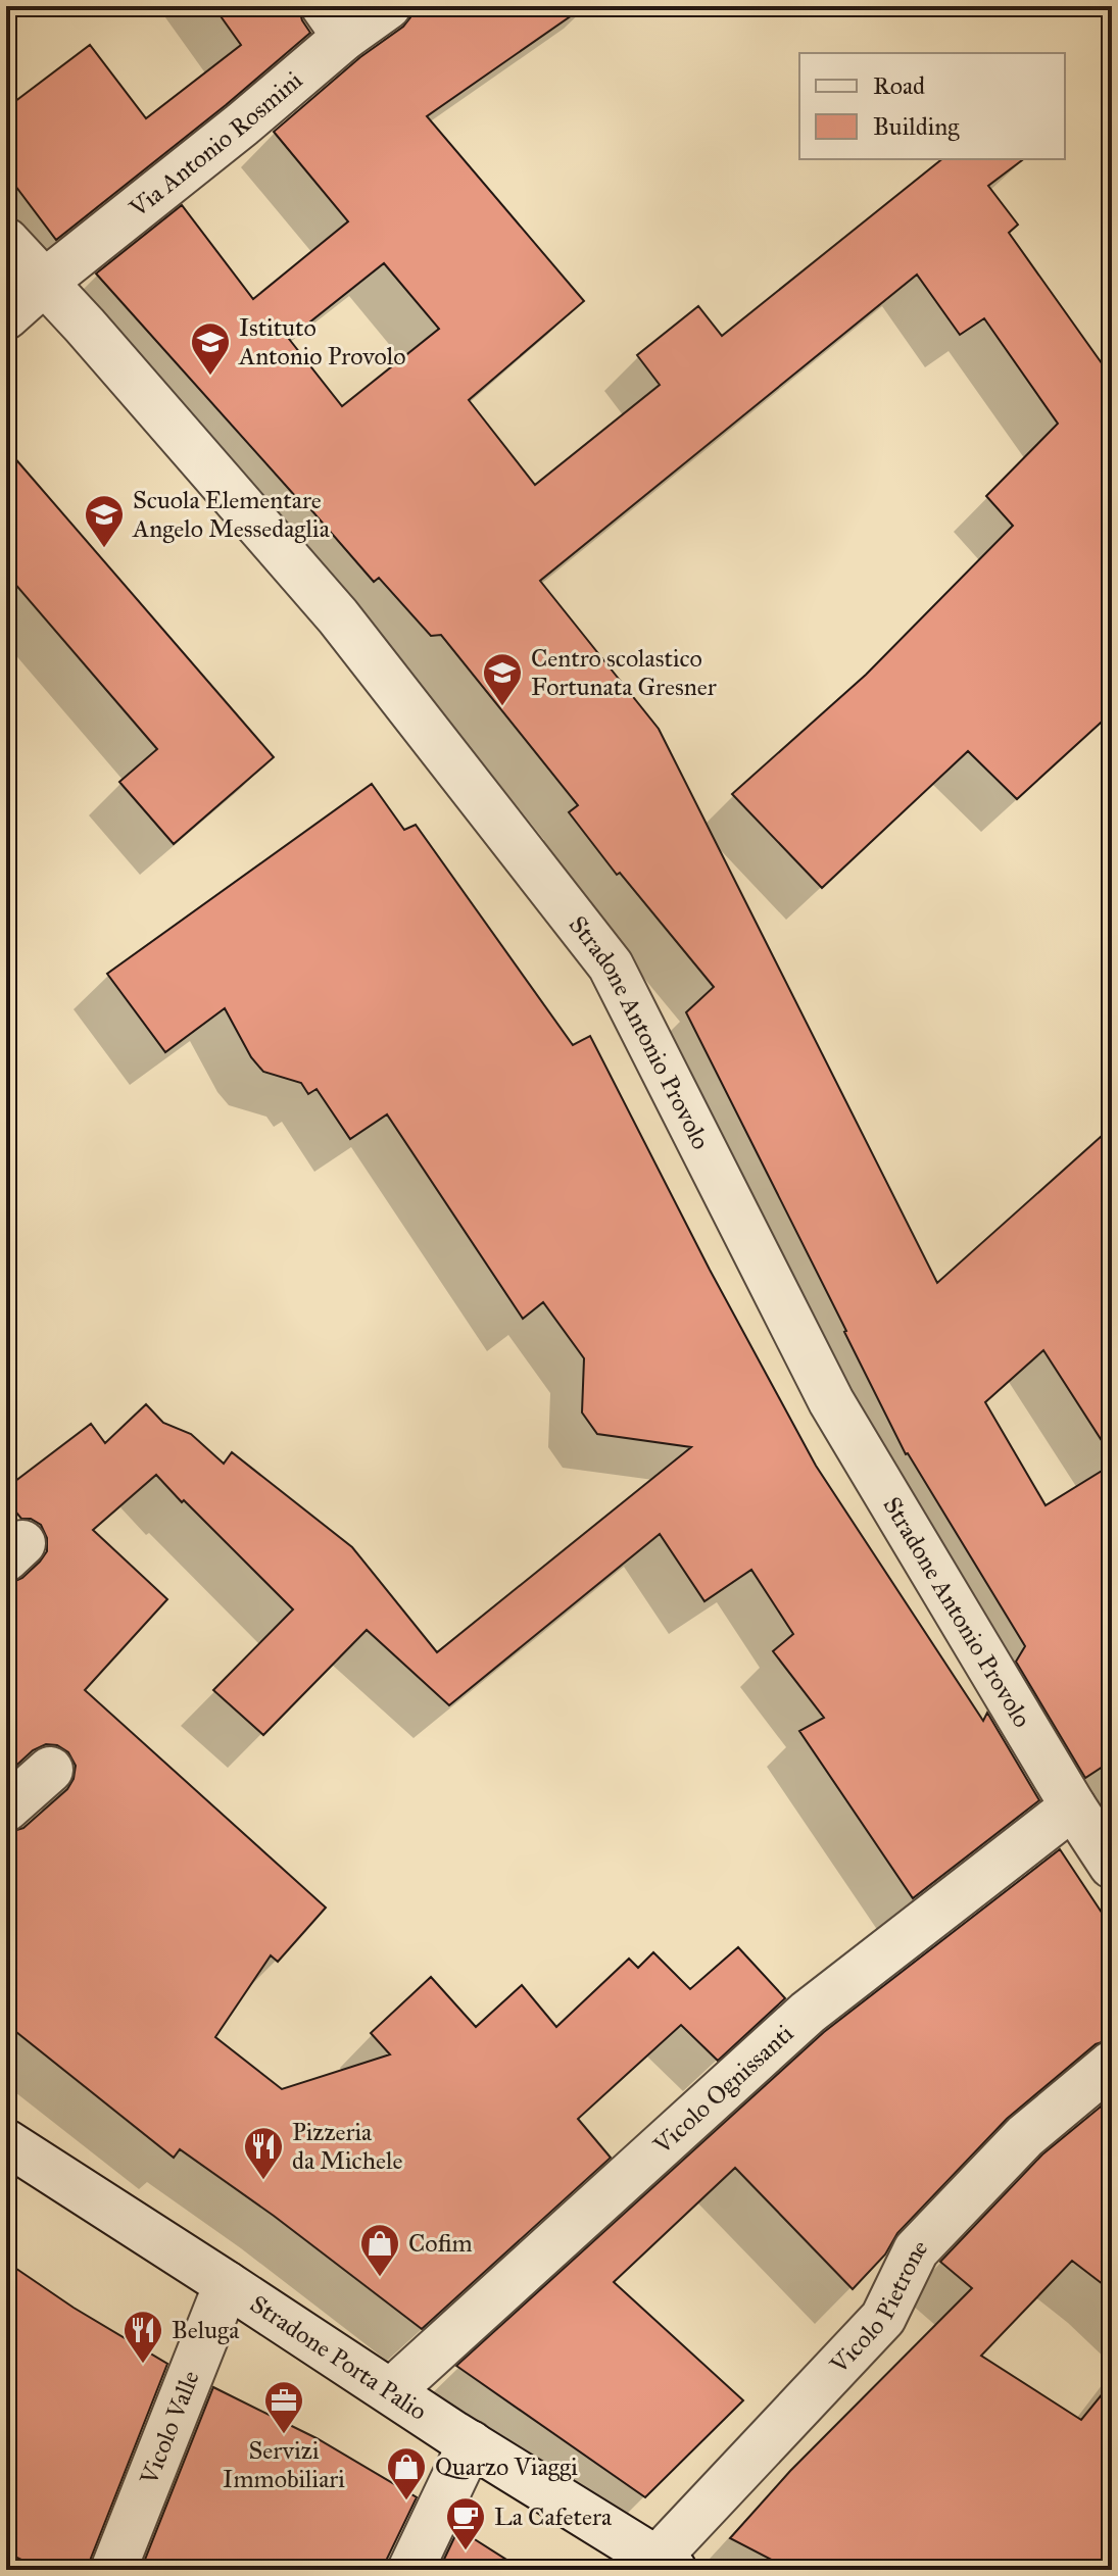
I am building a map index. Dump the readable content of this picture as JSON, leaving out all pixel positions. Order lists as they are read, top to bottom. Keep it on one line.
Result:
{"streets":{"street":["Via Antonio Rosmini","Stradone Antonio Provolo","Vicolo Ognissanti","Vicolo Pietrone","Stradone Porta Palio","Vicolo Valle"]},"crossings":[["Via Antonio Rosmini","Stradone Antonio Provolo"],["Stradone Antonio Provolo","Vicolo Ognissanti"],["Vicolo Ognissanti","Stradone Porta Palio"],["Vicolo Pietrone","Stradone Porta Palio"],["Stradone Porta Palio","Vicolo Valle"]],"places":{"school or university":["Istituto Antonio Provolo","Scuola Elementare Angelo Messedaglia","Centro scolastico Fortunata Gresner"],"restaurant":["Pizzeria da Michele","Beluga"],"shop":["Cofim","Quarzo Viaggi"],"office":["Servizi Immobiliari"],"cafe":["La Cafetera"]},"legend":["Road","Building"]}
